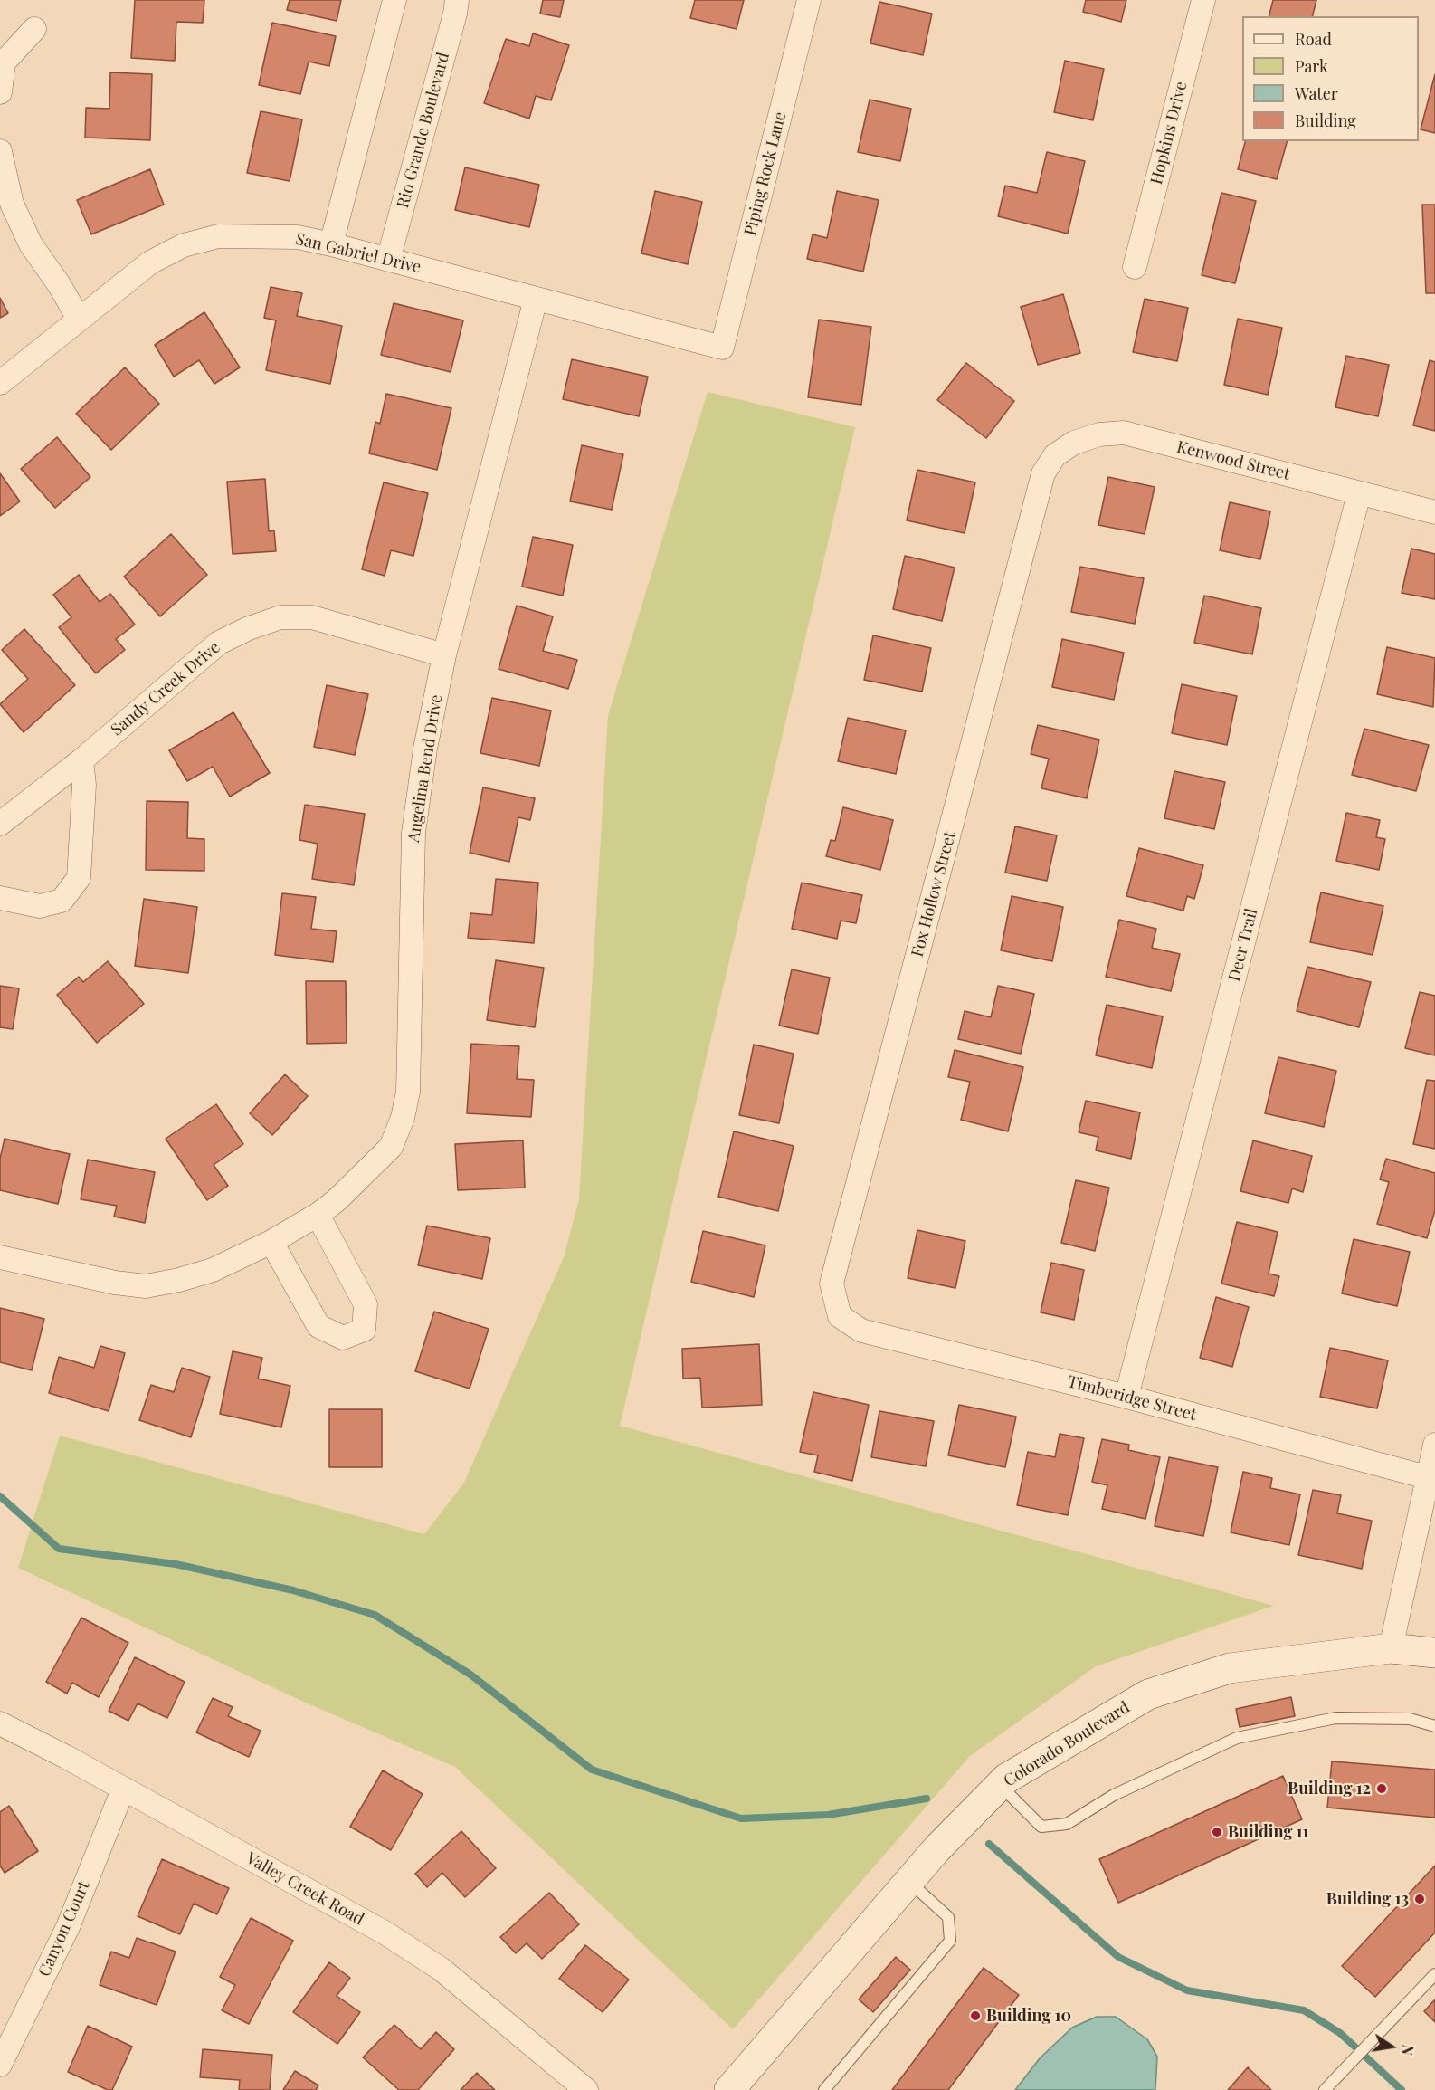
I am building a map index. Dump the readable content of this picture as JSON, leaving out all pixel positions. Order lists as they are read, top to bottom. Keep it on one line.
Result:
{"streets":{"main road":["Colorado Boulevard"],"street":["Rio Grande Boulevard","Hopkins Drive","Piping Rock Lane","San Gabriel Drive","Kenwood Street","Sandy Creek Drive","Angelina Bend Drive","Fox Hollow Street","Deer Trail","Timberidge Street","Valley Creek Road","Canyon Court"]},"crossings":[["Rio Grande Boulevard","San Gabriel Drive"],["Piping Rock Lane","San Gabriel Drive"],["San Gabriel Drive","Angelina Bend Drive"],["Kenwood Street","Fox Hollow Street"],["Kenwood Street","Deer Trail"],["Sandy Creek Drive","Angelina Bend Drive"],["Fox Hollow Street","Timberidge Street"],["Deer Trail","Timberidge Street"],["Valley Creek Road","Canyon Court"]],"places":["Building 12","Building 11","Building 13","Building 10"],"legend":["Road","Park","Water","Building"],"north":"right"}
